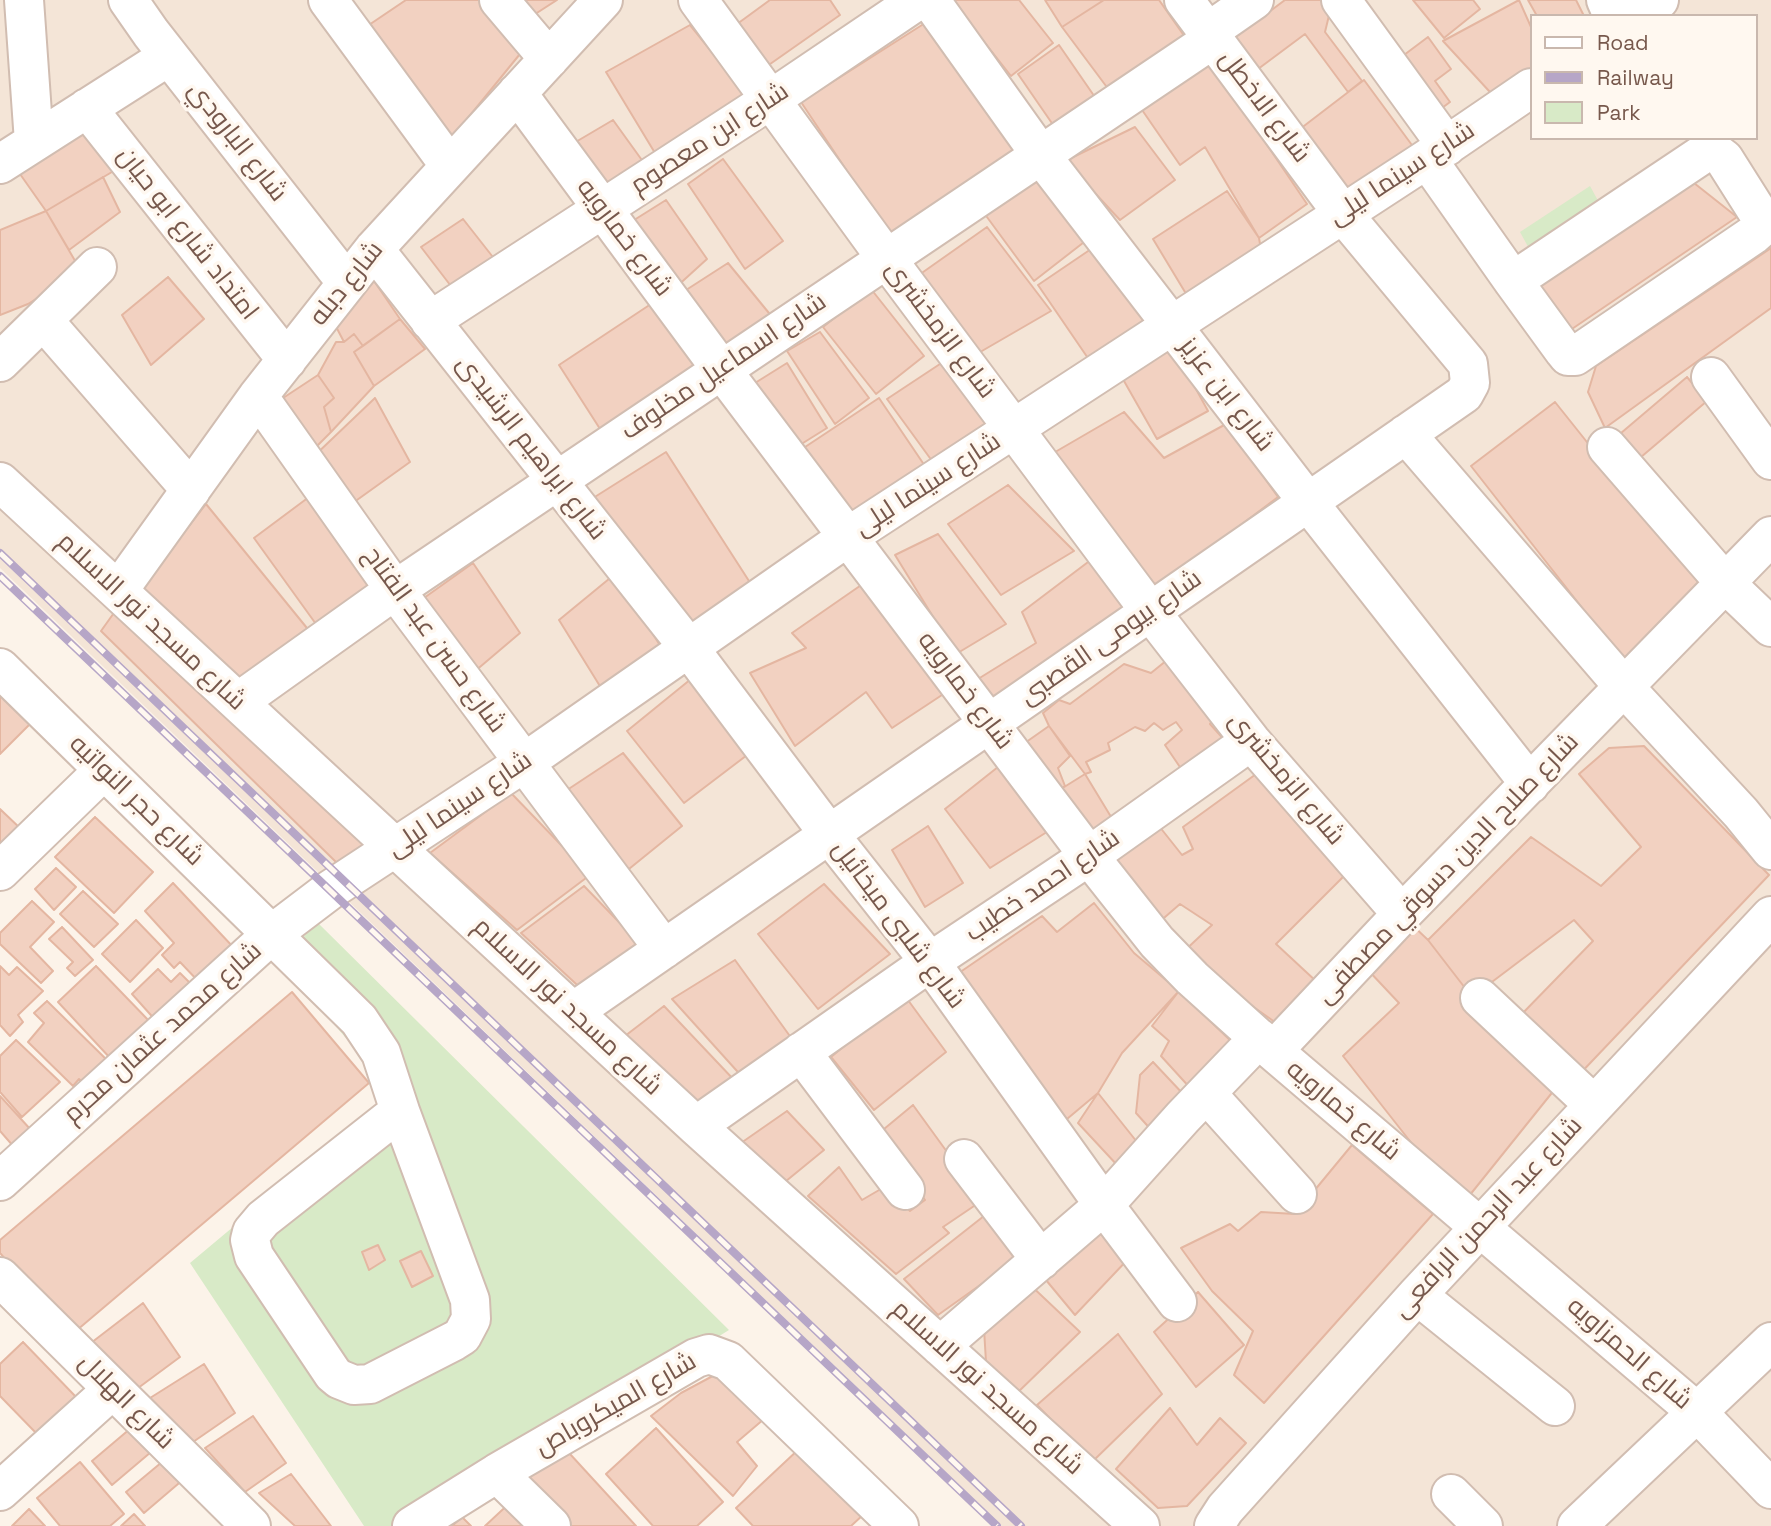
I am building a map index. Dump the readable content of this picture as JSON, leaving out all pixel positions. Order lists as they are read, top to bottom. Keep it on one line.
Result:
{"streets":{"street":["شارع الاخطل","شارع ابن معصوم","شارع البارودي","شارع سينما ليلى","امتداد شارع ابو حيان","شارع خمارويه","شارع دبله","شارع الزمخشرى","شارع اسماعيل مخلوف","شارع ابن عزيز","شارع ابراهيم الرشيدى","شارع مسجد نور الاسلام","شارع بيومى القصبى","شارع حسن عبد الفتاح","شارع حجر النواتيه","شارع صلاح الدين دسوقي مصطفى","شارع احمد خطيب","شارع شلبى ميخائيل","شارع محمد عثمان محرم","شارع عبد الرحمن الرافعى","شارع الحمزاويه","شارع الهلال","شارع الميكروباص"]},"crossings":[["شارع الاخطل","شارع سينما ليلى"],["شارع الاخطل","شارع اسماعيل مخلوف"],["شارع الاخطل","شارع بيومى القصبى"],["شارع ابن معصوم","شارع خمارويه"],["شارع ابن معصوم","شارع الزمخشرى"],["شارع ابن معصوم","شارع ابراهيم الرشيدى"],["شارع البارودي","شارع دبله"],["شارع سينما ليلى","شارع خمارويه"],["شارع سينما ليلى","شارع الزمخشرى"],["شارع سينما ليلى","شارع ابن عزيز"],["شارع سينما ليلى","شارع ابراهيم الرشيدى"],["شارع سينما ليلى","شارع مسجد نور الاسلام"],["شارع سينما ليلى","شارع بيومى القصبى"],["شارع سينما ليلى","شارع حسن عبد الفتاح"],["شارع سينما ليلى","شارع شلبى ميخائيل"],["شارع سينما ليلى","شارع محمد عثمان محرم"],["امتداد شارع ابو حيان","شارع دبله"],["شارع خمارويه","شارع دبله"],["شارع خمارويه","شارع اسماعيل مخلوف"],["شارع خمارويه","شارع بيومى القصبى"],["شارع خمارويه","شارع صلاح الدين دسوقي مصطفى"],["شارع خمارويه","شارع احمد خطيب"],["شارع خمارويه","شارع عبد الرحمن الرافعى"],["شارع خمارويه","شارع الحمزاويه"],["شارع دبله","شارع ابراهيم الرشيدى"],["شارع دبله","شارع مسجد نور الاسلام"],["شارع دبله","شارع حسن عبد الفتاح"],["شارع الزمخشرى","شارع اسماعيل مخلوف"],["شارع الزمخشرى","شارع بيومى القصبى"],["شارع الزمخشرى","شارع صلاح الدين دسوقي مصطفى"],["شارع الزمخشرى","شارع احمد خطيب"],["شارع اسماعيل مخلوف","شارع ابن عزيز"],["شارع اسماعيل مخلوف","شارع ابراهيم الرشيدى"],["شارع اسماعيل مخلوف","شارع مسجد نور الاسلام"],["شارع اسماعيل مخلوف","شارع حسن عبد الفتاح"],["شارع ابن عزيز","شارع بيومى القصبى"],["شارع ابن عزيز","شارع صلاح الدين دسوقي مصطفى"],["شارع ابراهيم الرشيدى","شارع شلبى ميخائيل"],["شارع مسجد نور الاسلام","شارع بيومى القصبى"],["شارع مسجد نور الاسلام","شارع صلاح الدين دسوقي مصطفى"],["شارع مسجد نور الاسلام","شارع احمد خطيب"],["شارع بيومى القصبى","شارع حسن عبد الفتاح"],["شارع بيومى القصبى","شارع شلبى ميخائيل"],["شارع حجر النواتيه","شارع محمد عثمان محرم"],["شارع صلاح الدين دسوقي مصطفى","شارع شلبى ميخائيل"],["شارع احمد خطيب","شارع شلبى ميخائيل"],["شارع عبد الرحمن الرافعى","شارع الحمزاويه"]],"legend":["Road","Railway","Park"]}
